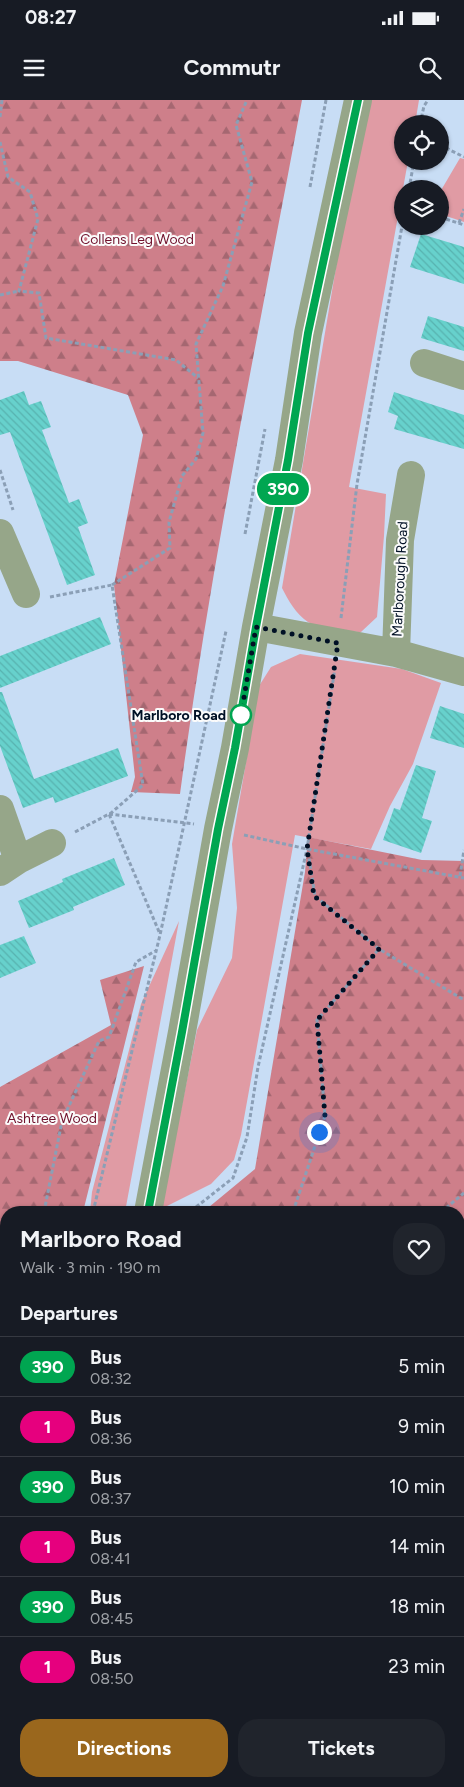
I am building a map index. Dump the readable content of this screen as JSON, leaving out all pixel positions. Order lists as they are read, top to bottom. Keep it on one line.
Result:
{"streets":{"street":["Marlborough Road"]},"parks":["Collens Leg Wood","Ashtree Wood"],"places":["Marlboro Road"],"lines":["bus line 390"],"page":{"status":"08:27","header":"Commutr","on_map":"390","heading":[["Marlboro Road","Walk · 3 min · 190 m"],"Departures"],"list":[{"mark":"390","name":"Bus","note":"08:32","value":"5 min"},{"mark":"1","name":"Bus","note":"08:36","value":"9 min"},{"mark":"390","name":"Bus","note":"08:37","value":"10 min"},{"mark":"1","name":"Bus","note":"08:41","value":"14 min"},{"mark":"390","name":"Bus","note":"08:45","value":"18 min"},{"mark":"1","name":"Bus","note":"08:50","value":"23 min"}],"buttons":["Directions","Tickets"]}}
